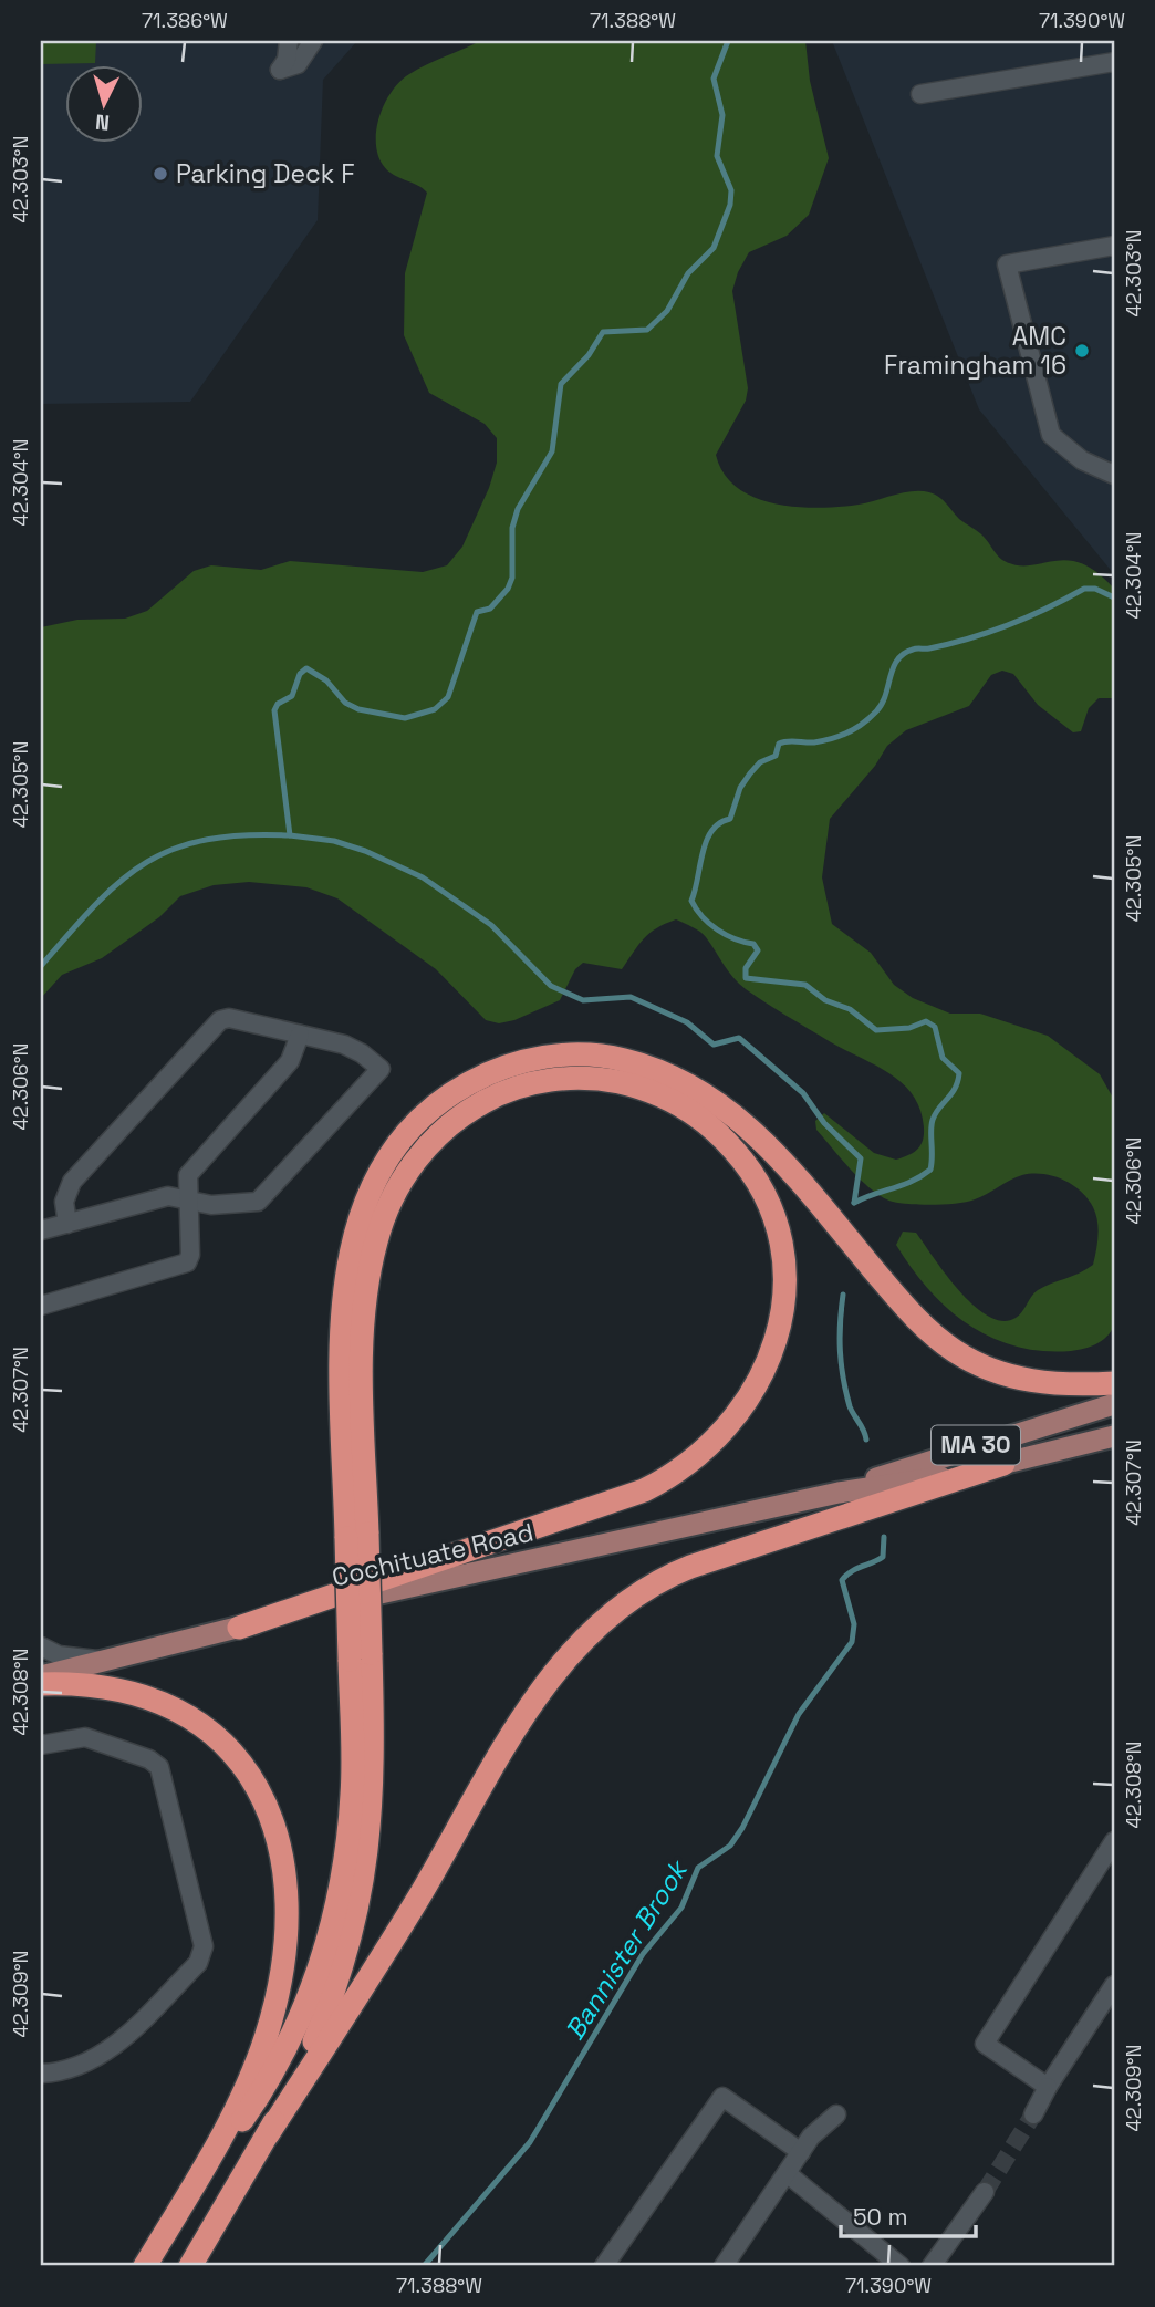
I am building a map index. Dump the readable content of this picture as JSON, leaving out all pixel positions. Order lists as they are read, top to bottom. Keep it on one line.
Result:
{"streets":{"main road":["MA 30","Cochituate Road"]},"water":["Bannister Brook"],"places":["Parking Deck F","AMC Framingham 16"],"scale_bar":"50 m","north":"bottom","coordinates":["71.386°W","71.388°W","71.390°W","42.303°N","42.304°N","42.305°N","42.306°N","42.307°N","42.308°N","42.309°N"]}
